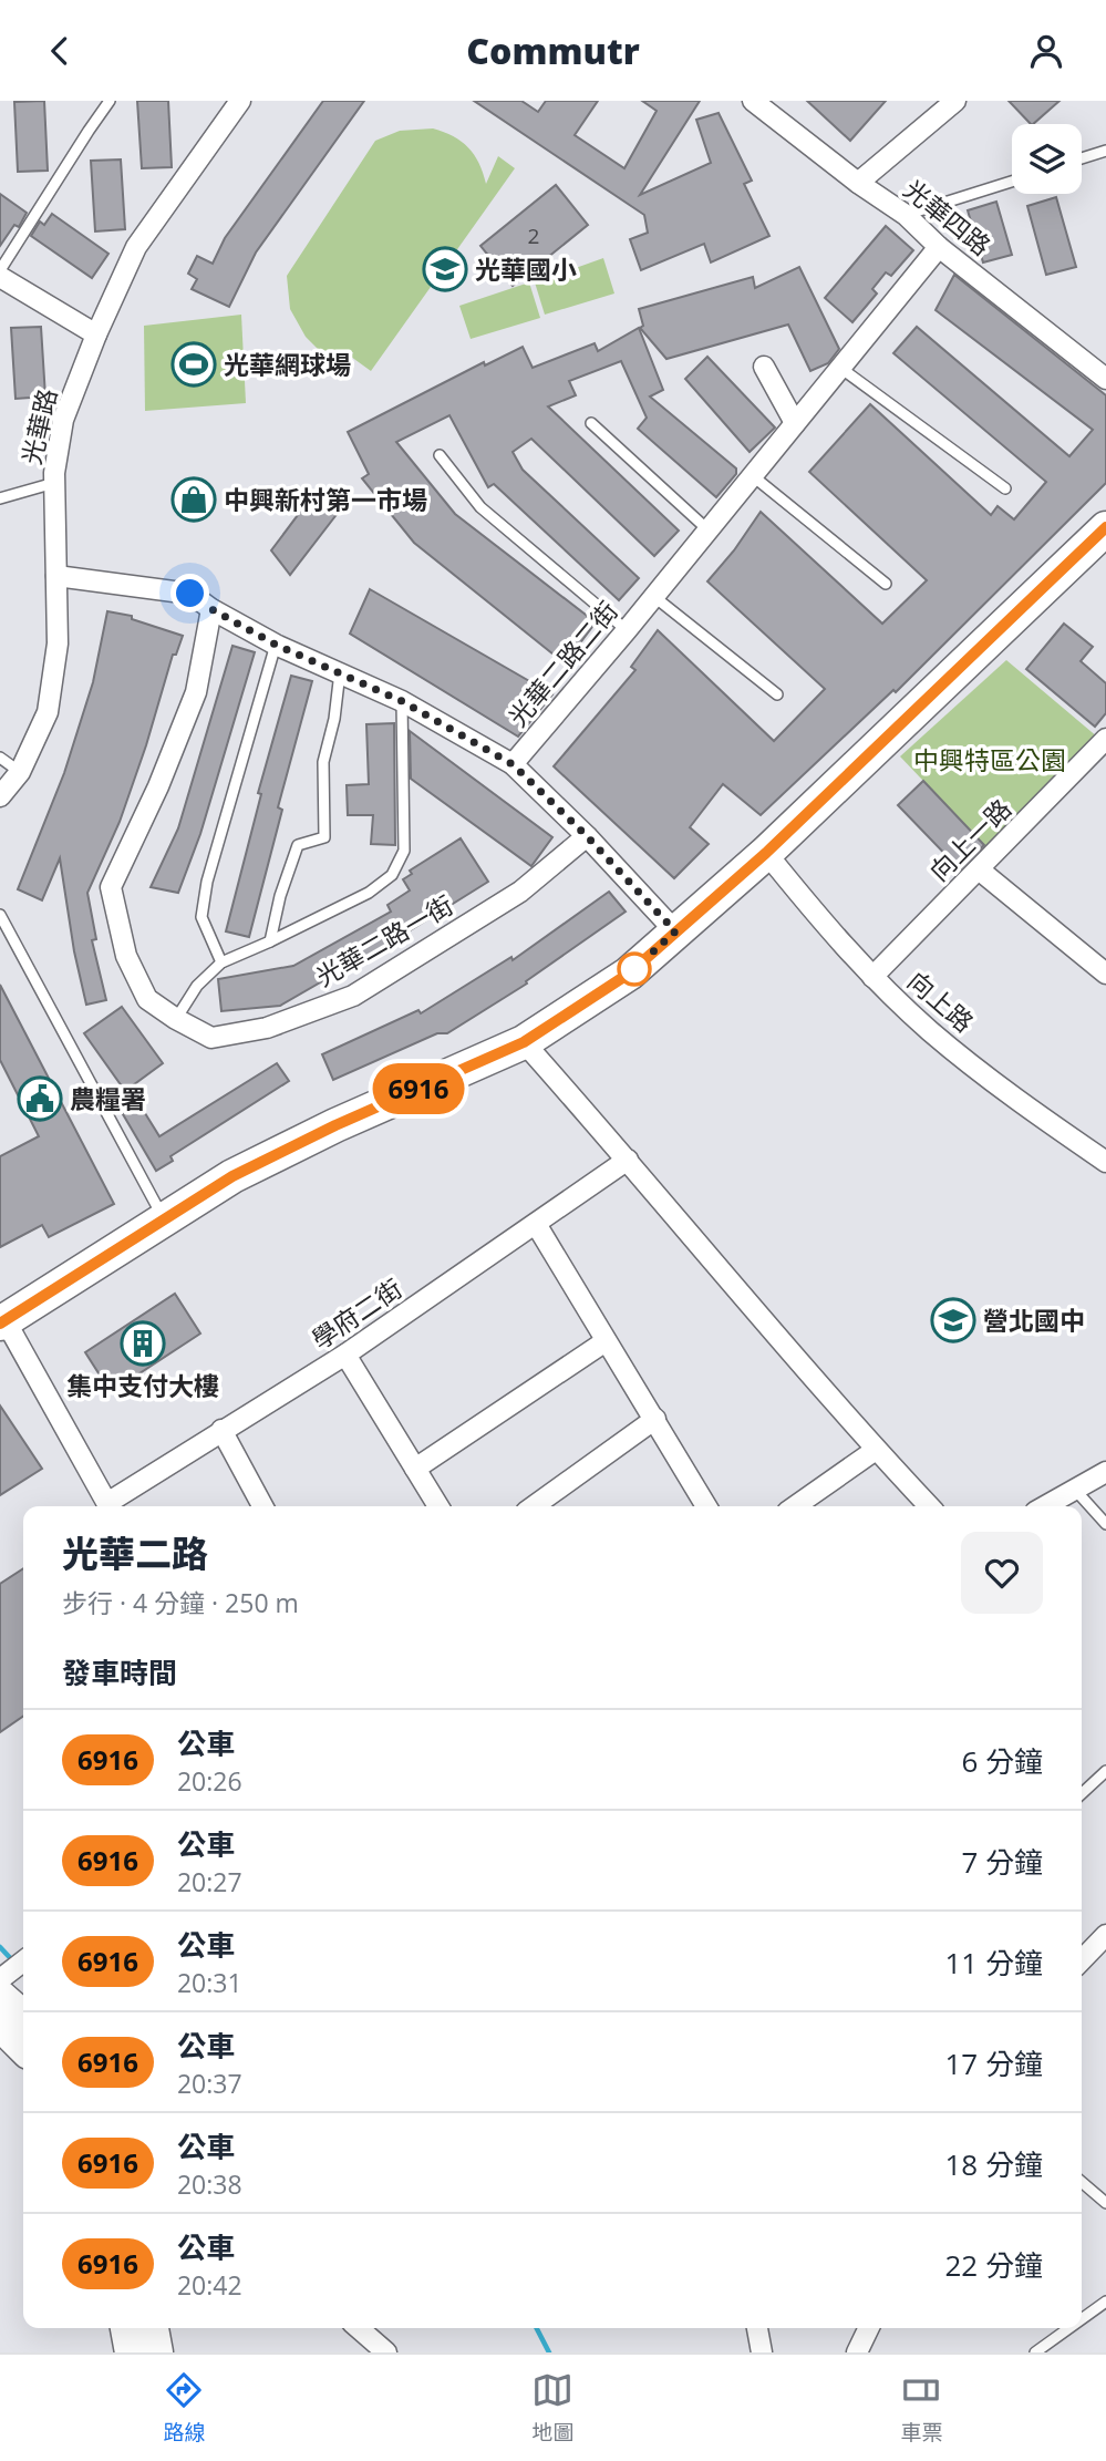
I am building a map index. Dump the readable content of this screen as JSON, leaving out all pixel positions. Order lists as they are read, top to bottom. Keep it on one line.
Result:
{"streets":{"street":["光華四路","光華路","光華二路二街","向上一路","光華二路一街","向上路","學府二街"]},"crossings":[["光華四路","光華二路二街"],["向上一路","向上路"]],"parks":["中興特區公園"],"places":{"school or university":["光華國小","營北國中"],"sports":["光華網球場"],"shop":["中興新村第一市場"],"public building":["農糧署"],"building":["集中支付大樓"]},"lines":["bus line 6916"],"house_numbers":["2"],"page":{"header":"Commutr","on_map":"6916","heading":[["光華二路","步行 · 4 分鐘 · 250 m"],"發車時間"],"list":[{"mark":"6916","name":"公車","note":"20:26","value":"6 分鐘"},{"mark":"6916","name":"公車","note":"20:27","value":"7 分鐘"},{"mark":"6916","name":"公車","note":"20:31","value":"11 分鐘"},{"mark":"6916","name":"公車","note":"20:37","value":"17 分鐘"},{"mark":"6916","name":"公車","note":"20:38","value":"18 分鐘"},{"mark":"6916","name":"公車","note":"20:42","value":"22 分鐘"}],"tabs":["路線","地圖","車票"]}}
